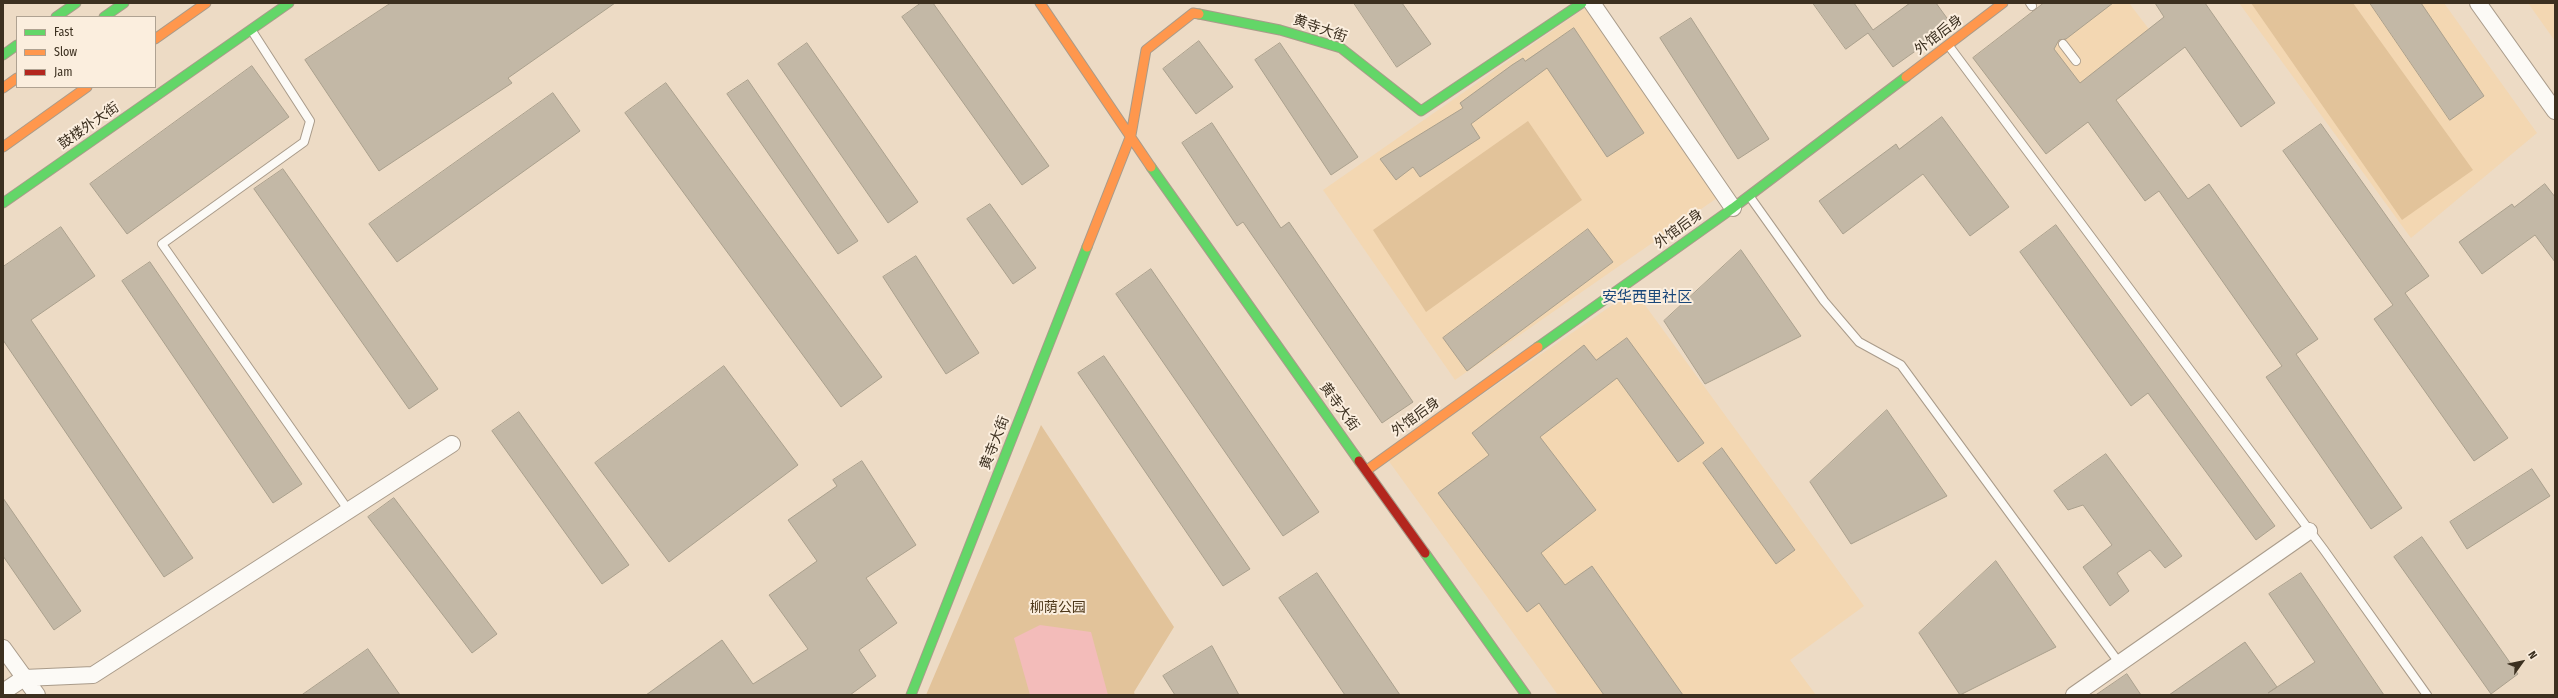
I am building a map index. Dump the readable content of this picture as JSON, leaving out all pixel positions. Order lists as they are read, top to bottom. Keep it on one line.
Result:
{"streets":{"street":["黄寺大街","外馆后身","鼓楼外大街"]},"crossings":[["黄寺大街","外馆后身"]],"districts":["安华西里社区"],"parks":["柳荫公园"],"legend":["Fast","Slow","Jam"],"north":"top right"}
